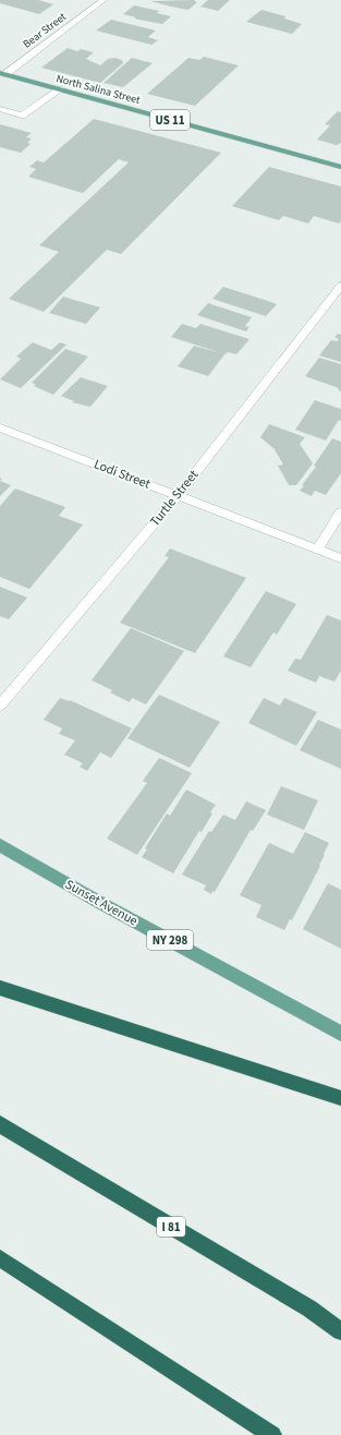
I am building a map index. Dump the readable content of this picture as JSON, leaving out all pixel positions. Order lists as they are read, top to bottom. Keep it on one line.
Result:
{"streets":{"highway":["I 81"],"main road":["North Salina Street","US 11","Sunset Avenue","NY 298"],"street":["Bear Street","Lodi Street","Turtle Street"]},"crossings":[["Bear Street","North Salina Street"],["Lodi Street","Turtle Street"]]}
